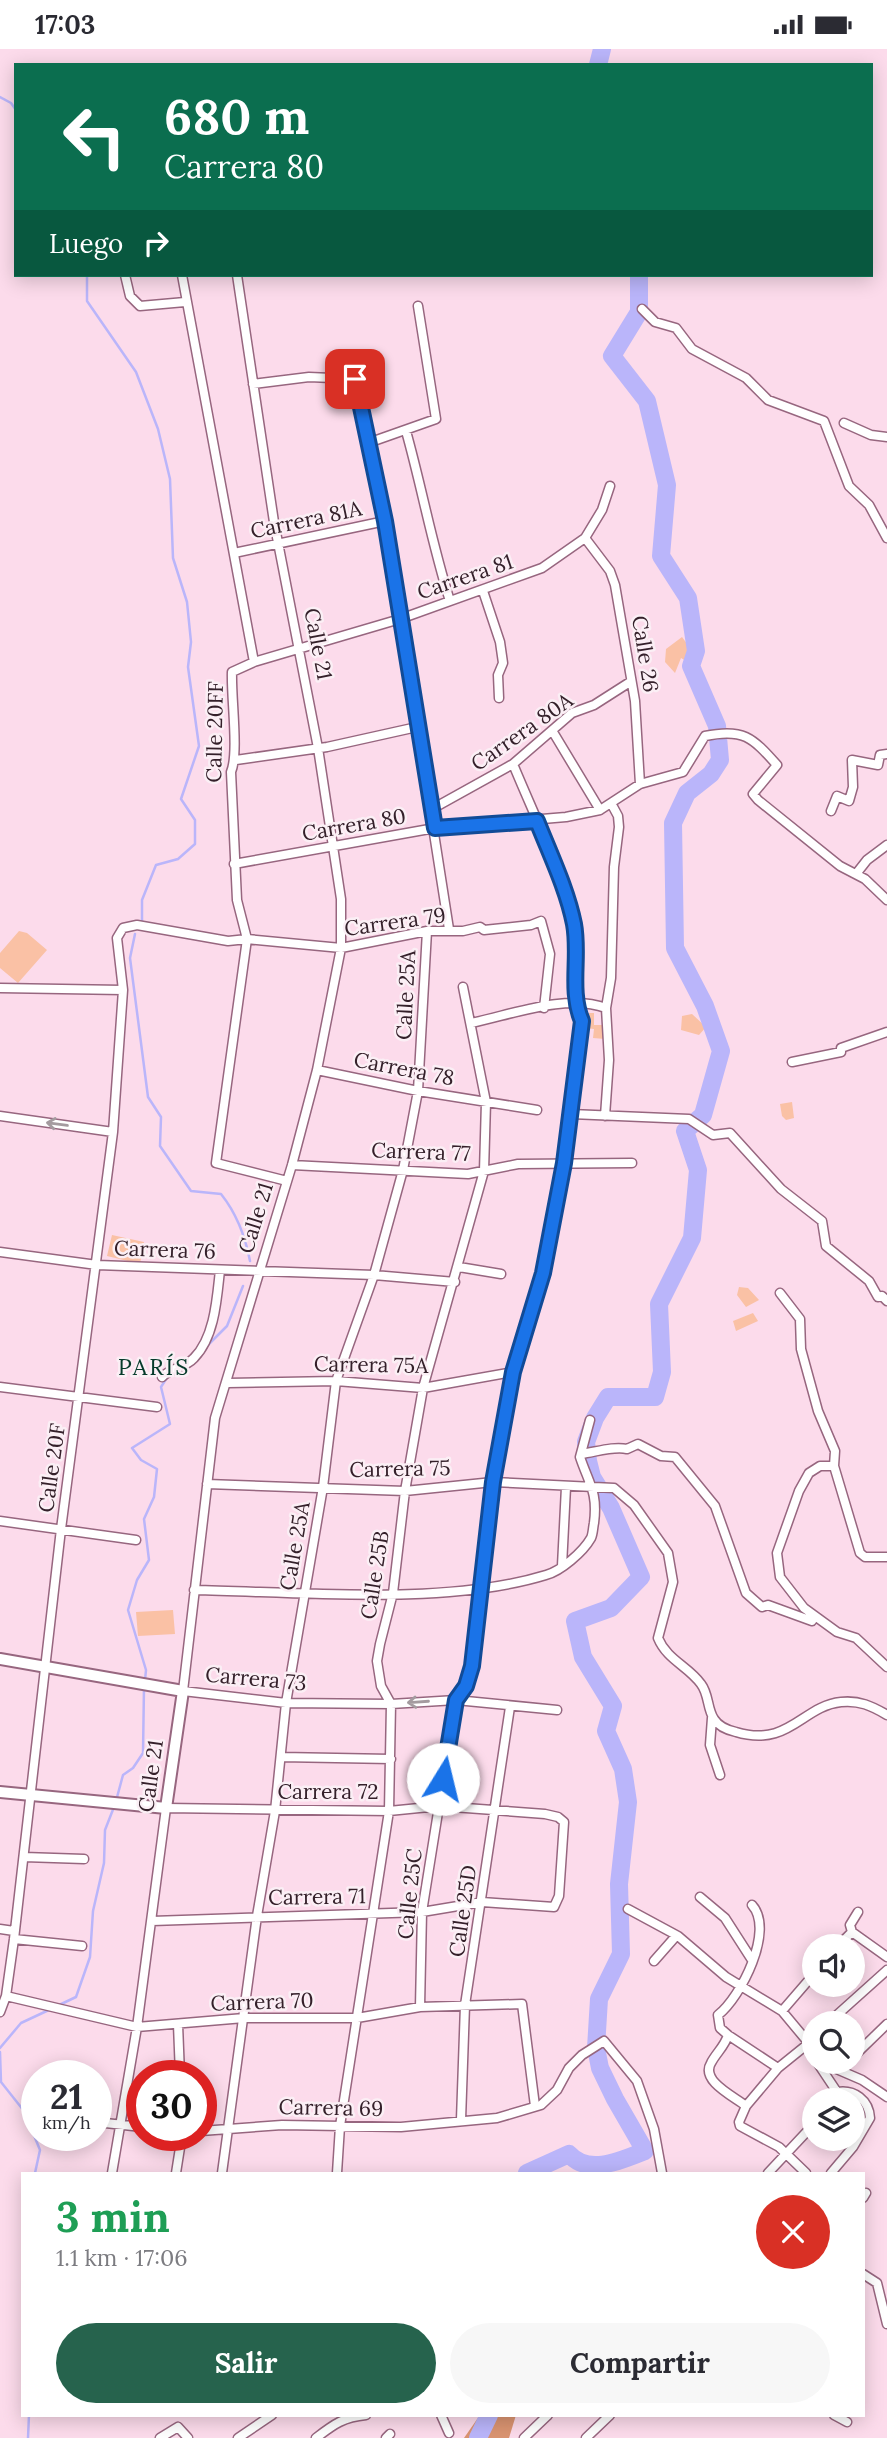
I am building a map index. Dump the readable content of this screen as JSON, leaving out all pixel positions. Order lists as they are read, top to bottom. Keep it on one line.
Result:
{"streets":{"street":["Carrera 81A","Carrera 81","Calle 21","Calle 26","Calle 20FF","Carrera 80A","Carrera 80","Carrera 79","Calle 25A","Carrera 78","Carrera 77","Carrera 76","Carrera 75A","Calle 20F","Carrera 75","Calle 25B","Carrera 73","Carrera 72","Calle 25C","Carrera 71","Calle 25D","Carrera 70","Carrera 69"]},"crossings":[["Carrera 81A","Calle 21"],["Carrera 81","Calle 21"],["Carrera 81","Calle 26"],["Carrera 81","Calle 20FF"],["Calle 21","Calle 20FF"],["Calle 21","Carrera 80"],["Calle 21","Carrera 79"],["Calle 21","Carrera 78"],["Calle 21","Carrera 77"],["Calle 21","Carrera 76"],["Calle 21","Carrera 75A"],["Calle 21","Carrera 75"],["Calle 21","Carrera 73"],["Calle 21","Carrera 72"],["Calle 21","Carrera 71"],["Calle 21","Carrera 70"],["Calle 26","Carrera 80A"],["Calle 26","Carrera 80"],["Calle 20FF","Carrera 80"],["Calle 20FF","Carrera 79"],["Carrera 80A","Calle 25C"],["Carrera 80","Calle 25C"],["Carrera 79","Calle 25A"],["Carrera 79","Calle 20F"],["Calle 25A","Carrera 78"],["Calle 25A","Carrera 77"],["Calle 25A","Carrera 76"],["Calle 25A","Carrera 75A"],["Calle 25A","Carrera 75"],["Calle 25A","Carrera 73"],["Calle 25A","Carrera 72"],["Calle 25A","Carrera 71"],["Calle 25A","Carrera 70"],["Calle 25A","Carrera 69"],["Carrera 78","Calle 25B"],["Carrera 77","Calle 25B"],["Carrera 77","Calle 25C"],["Carrera 76","Calle 20F"],["Carrera 76","Calle 25B"],["Carrera 75A","Calle 25B"],["Carrera 75A","Calle 25C"],["Calle 20F","Carrera 73"],["Calle 20F","Carrera 72"],["Calle 20F","Carrera 70"],["Carrera 75","Calle 25B"],["Carrera 75","Calle 25C"],["Calle 25B","Carrera 73"],["Calle 25B","Carrera 72"],["Calle 25B","Carrera 71"],["Calle 25B","Carrera 70"],["Calle 25B","Carrera 69"],["Carrera 73","Calle 25C"],["Carrera 73","Calle 25D"],["Carrera 72","Calle 25C"],["Carrera 72","Carrera 71"],["Carrera 72","Calle 25D"],["Calle 25C","Carrera 71"],["Calle 25C","Carrera 70"],["Carrera 71","Calle 25D"],["Calle 25D","Carrera 70"],["Calle 25D","Carrera 69"],["Carrera 70","Carrera 69"]],"districts":["PARÍS"],"page":{"status":"17:03","turn":["680 m","Carrera 80"],"then":"Luego","speed":"21 km/h","limit":"30","heading":["3 min","1.1 km · 17:06"],"buttons":["Salir","Compartir"]}}
